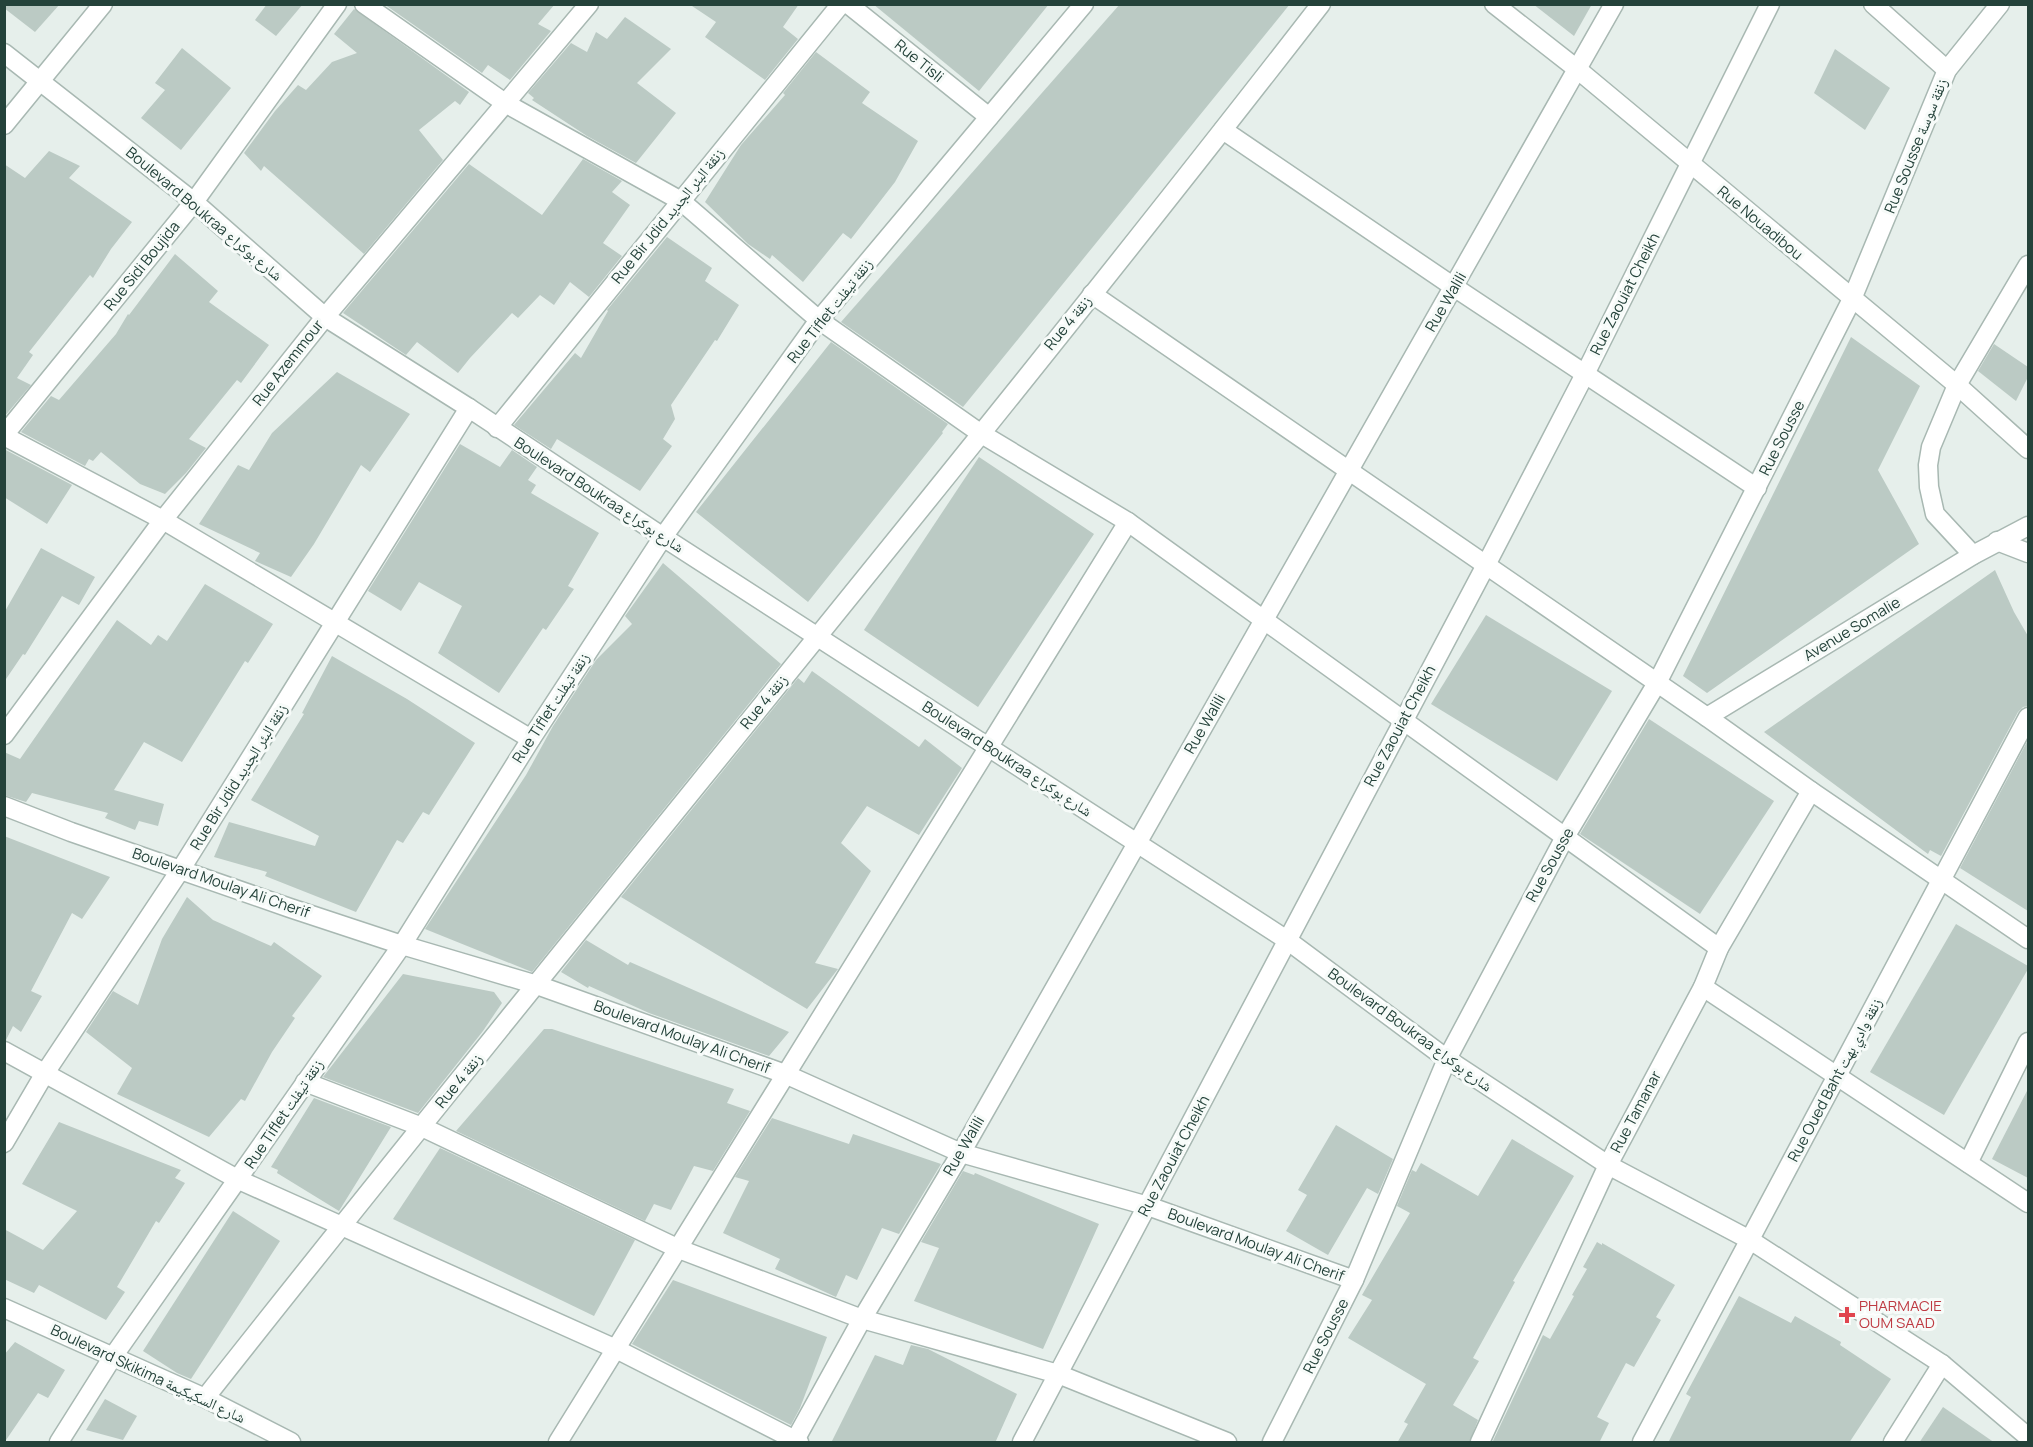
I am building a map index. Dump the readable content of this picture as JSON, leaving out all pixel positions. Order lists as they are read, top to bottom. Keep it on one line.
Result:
{"streets":{"street":["Rue Tisli","Rue Sousse زنقة سوسة","Boulevard Boukraa شارع بوكراع","Rue Bir Jdid زنقة البئر الجديد","Rue Nouadibou","Rue Sidi Boujida","Rue Zaouiat Cheikh","Rue Walili","Rue Tiflet زنقة تيفلت","Rue 4 زنقة","Rue Azemmour","Rue Sousse","Avenue Somalie","Boulevard Moulay Ali Cherif","Rue Oued Baht زنقة وادي بهت","Rue Tamanar","Boulevard Skikima شارع السكيكيمة"]},"crossings":[["Rue Tisli","Rue Tiflet زنقة تيفلت"],["Rue Sousse زنقة سوسة","Rue Nouadibou"],["Rue Sousse زنقة سوسة","Rue Sousse"],["Boulevard Boukraa شارع بوكراع","Rue Bir Jdid زنقة البئر الجديد"],["Boulevard Boukraa شارع بوكراع","Rue Sidi Boujida"],["Boulevard Boukraa شارع بوكراع","Rue Zaouiat Cheikh"],["Boulevard Boukraa شارع بوكراع","Rue Walili"],["Boulevard Boukraa شارع بوكراع","Rue Tiflet زنقة تيفلت"],["Boulevard Boukraa شارع بوكراع","Rue 4 زنقة"],["Boulevard Boukraa شارع بوكراع","Rue Azemmour"],["Boulevard Boukraa شارع بوكراع","Rue Sousse"],["Boulevard Boukraa شارع بوكراع","Rue Oued Baht زنقة وادي بهت"],["Boulevard Boukraa شارع بوكراع","Rue Tamanar"],["Rue Bir Jdid زنقة البئر الجديد","Boulevard Moulay Ali Cherif"],["Rue Nouadibou","Rue Zaouiat Cheikh"],["Rue Nouadibou","Rue Walili"],["Rue Nouadibou","Rue Sousse"],["Rue Zaouiat Cheikh","Boulevard Moulay Ali Cherif"],["Rue Walili","Boulevard Moulay Ali Cherif"],["Rue Tiflet زنقة تيفلت","Boulevard Moulay Ali Cherif"],["Rue Tiflet زنقة تيفلت","Boulevard Skikima شارع السكيكيمة"],["Rue 4 زنقة","Boulevard Moulay Ali Cherif"],["Rue 4 زنقة","Boulevard Skikima شارع السكيكيمة"],["Rue Sousse","Boulevard Moulay Ali Cherif"]],"places":{"health":["PHARMACIE OUM SAAD"]}}
